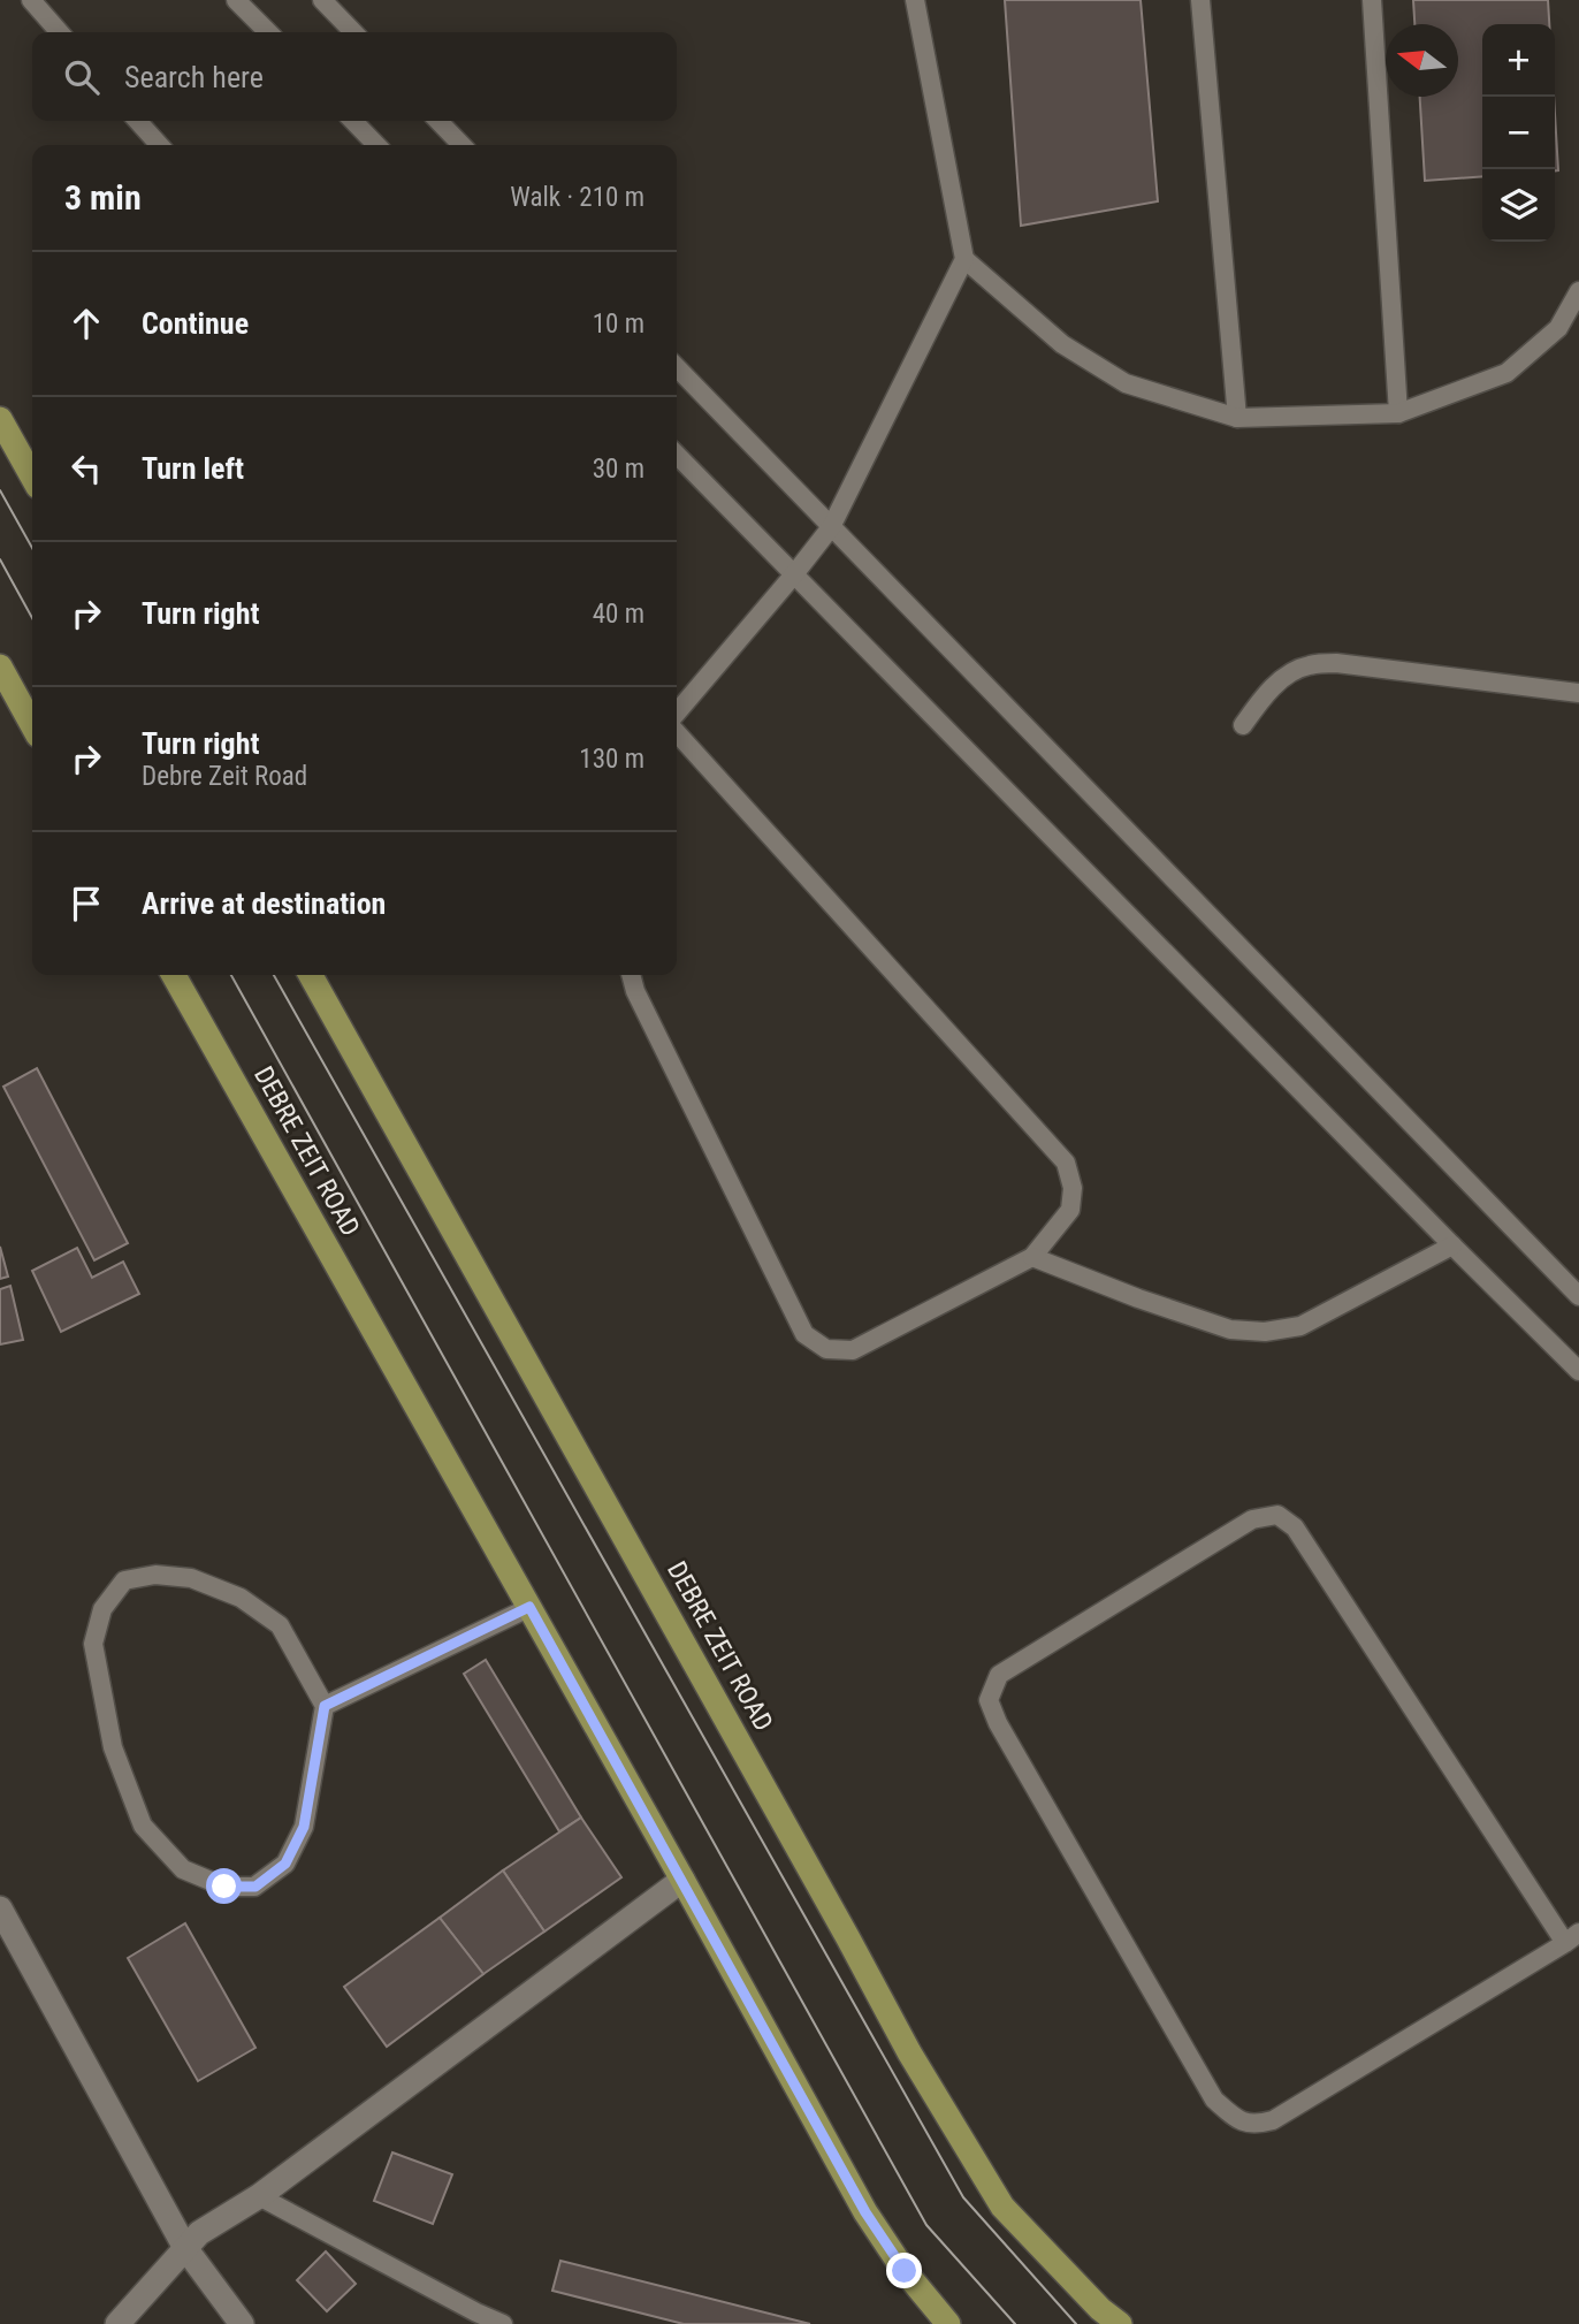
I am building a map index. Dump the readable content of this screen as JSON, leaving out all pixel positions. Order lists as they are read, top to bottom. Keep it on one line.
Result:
{"streets":{"main road":["DEBRE ZEIT ROAD"]},"north":"left","page":{"map_buttons":["+","−"],"search":"Search here","heading":["3 min","Walk · 210 m"],"list":[["Continue","10 m"],["Turn left","30 m"],["Turn right","40 m"],["Turn right","Debre Zeit Road","130 m"],"Arrive at destination"]}}
